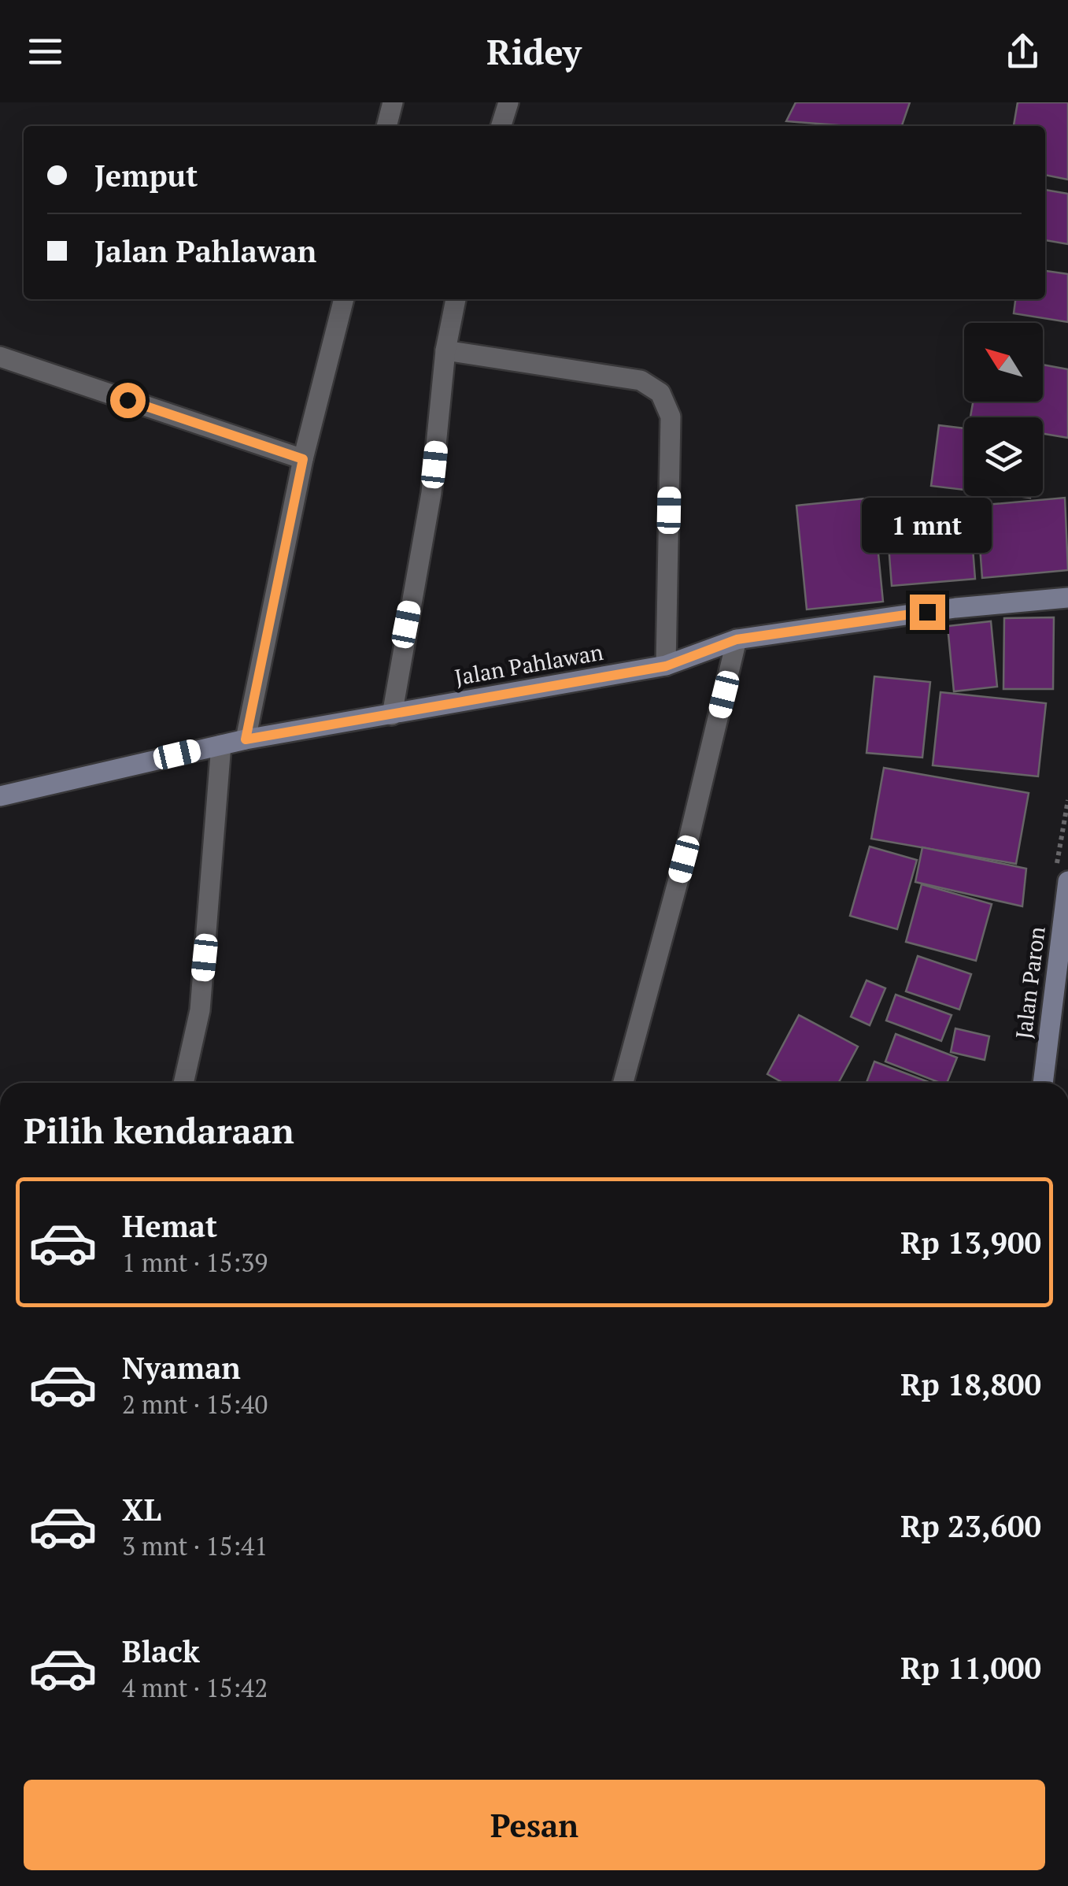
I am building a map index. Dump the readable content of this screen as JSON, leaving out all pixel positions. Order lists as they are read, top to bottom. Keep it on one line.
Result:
{"streets":{"street":["Jalan Pahlawan","Jalan Paron"]},"north":"top left","page":{"header":"Ridey","banner":["Jemput","Jalan Pahlawan"],"bubble":"1 mnt","heading":"Pilih kendaraan","list":[{"name":"Hemat","note":"1 mnt · 15:39","value":"Rp 13,900"},{"name":"Nyaman","note":"2 mnt · 15:40","value":"Rp 18,800"},{"name":"XL","note":"3 mnt · 15:41","value":"Rp 23,600"},{"name":"Black","note":"4 mnt · 15:42","value":"Rp 11,000"}],"buttons":"Pesan"}}
